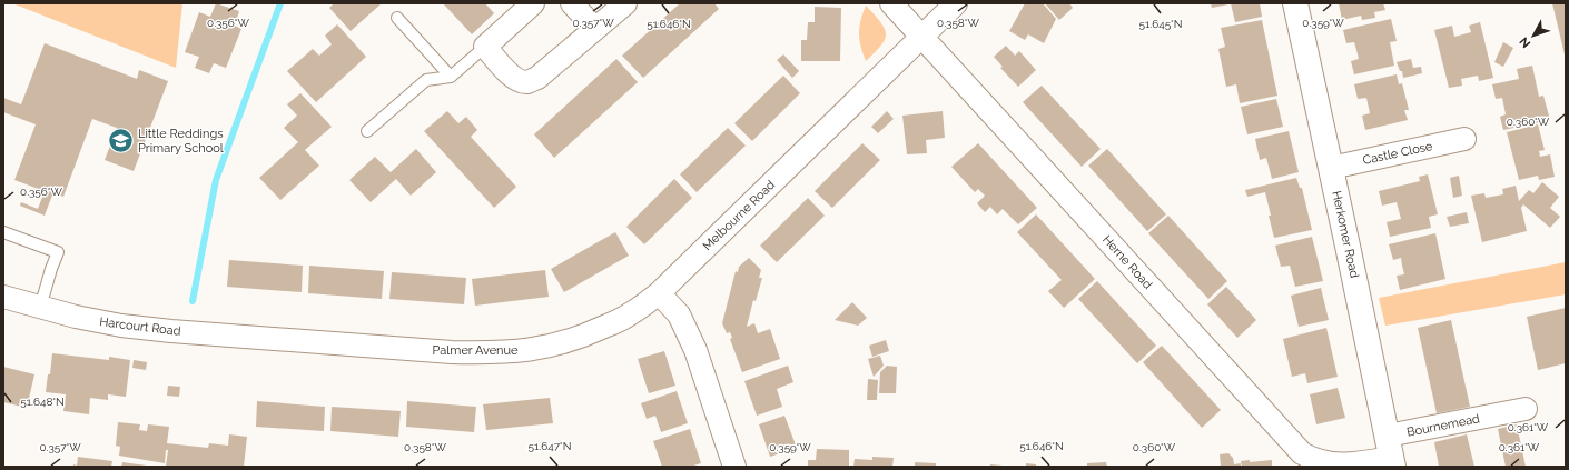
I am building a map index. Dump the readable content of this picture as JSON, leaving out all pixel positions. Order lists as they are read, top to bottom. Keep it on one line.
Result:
{"streets":{"street":["Castle Close","Melbourne Road","Herkomer Road","Herne Road","Harcourt Road","Palmer Avenue","Bournemead"]},"crossings":[["Castle Close","Herkomer Road"],["Melbourne Road","Herne Road"],["Melbourne Road","Palmer Avenue"],["Herkomer Road","Herne Road"],["Herkomer Road","Bournemead"],["Herne Road","Bournemead"],["Harcourt Road","Palmer Avenue"]],"places":{"school or university":["Little Reddings Primary School"]},"north":"bottom left","coordinates":["0.357°W","0.359°W","0.356°W","0.358°W","51.646°N","51.645°N","0.360°W","51.648°N","0.361°W","51.647°N"]}
